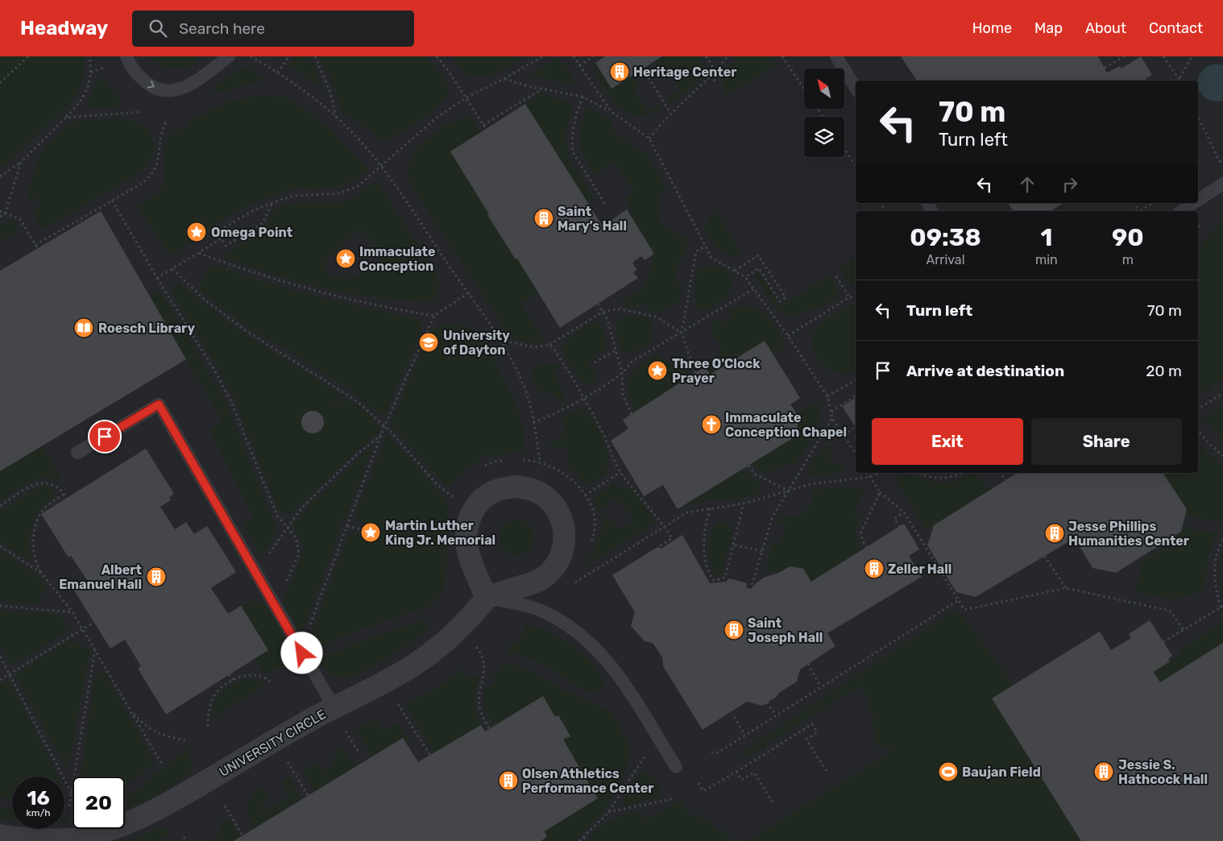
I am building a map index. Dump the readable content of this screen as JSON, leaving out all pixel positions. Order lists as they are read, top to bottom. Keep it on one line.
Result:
{"streets":{"street":["UNIVERSITY CIRCLE"]},"places":{"building":["Heritage Center","Saint Mary’s Hall","Jesse Phillips Humanities Center","Zeller Hall","Albert Emanuel Hall","Saint Joseph Hall","Jessie S. Hathcock Hall","Olsen Athletics Performance Center"],"place":["Omega Point","Immaculate Conception","Three O'Clock Prayer","Martin Luther King Jr. Memorial"],"library":["Roesch Library"],"school or university":["University of Dayton"],"church":["Immaculate Conception Chapel"],"sports":["Baujan Field"]},"north":"top left","page":{"header":"Headway","search":"Search here","nav":["Home","Map","About","Contact"],"turn":["70 m","Turn left"],"eta":["09:38","Arrival","1","min","90","m"],"list":[{"name":"Turn left","value":"70 m"},{"name":"Arrive at destination","value":"20 m"}],"buttons":["Exit","Share"],"speed":"16 km/h","limit":"20"}}
